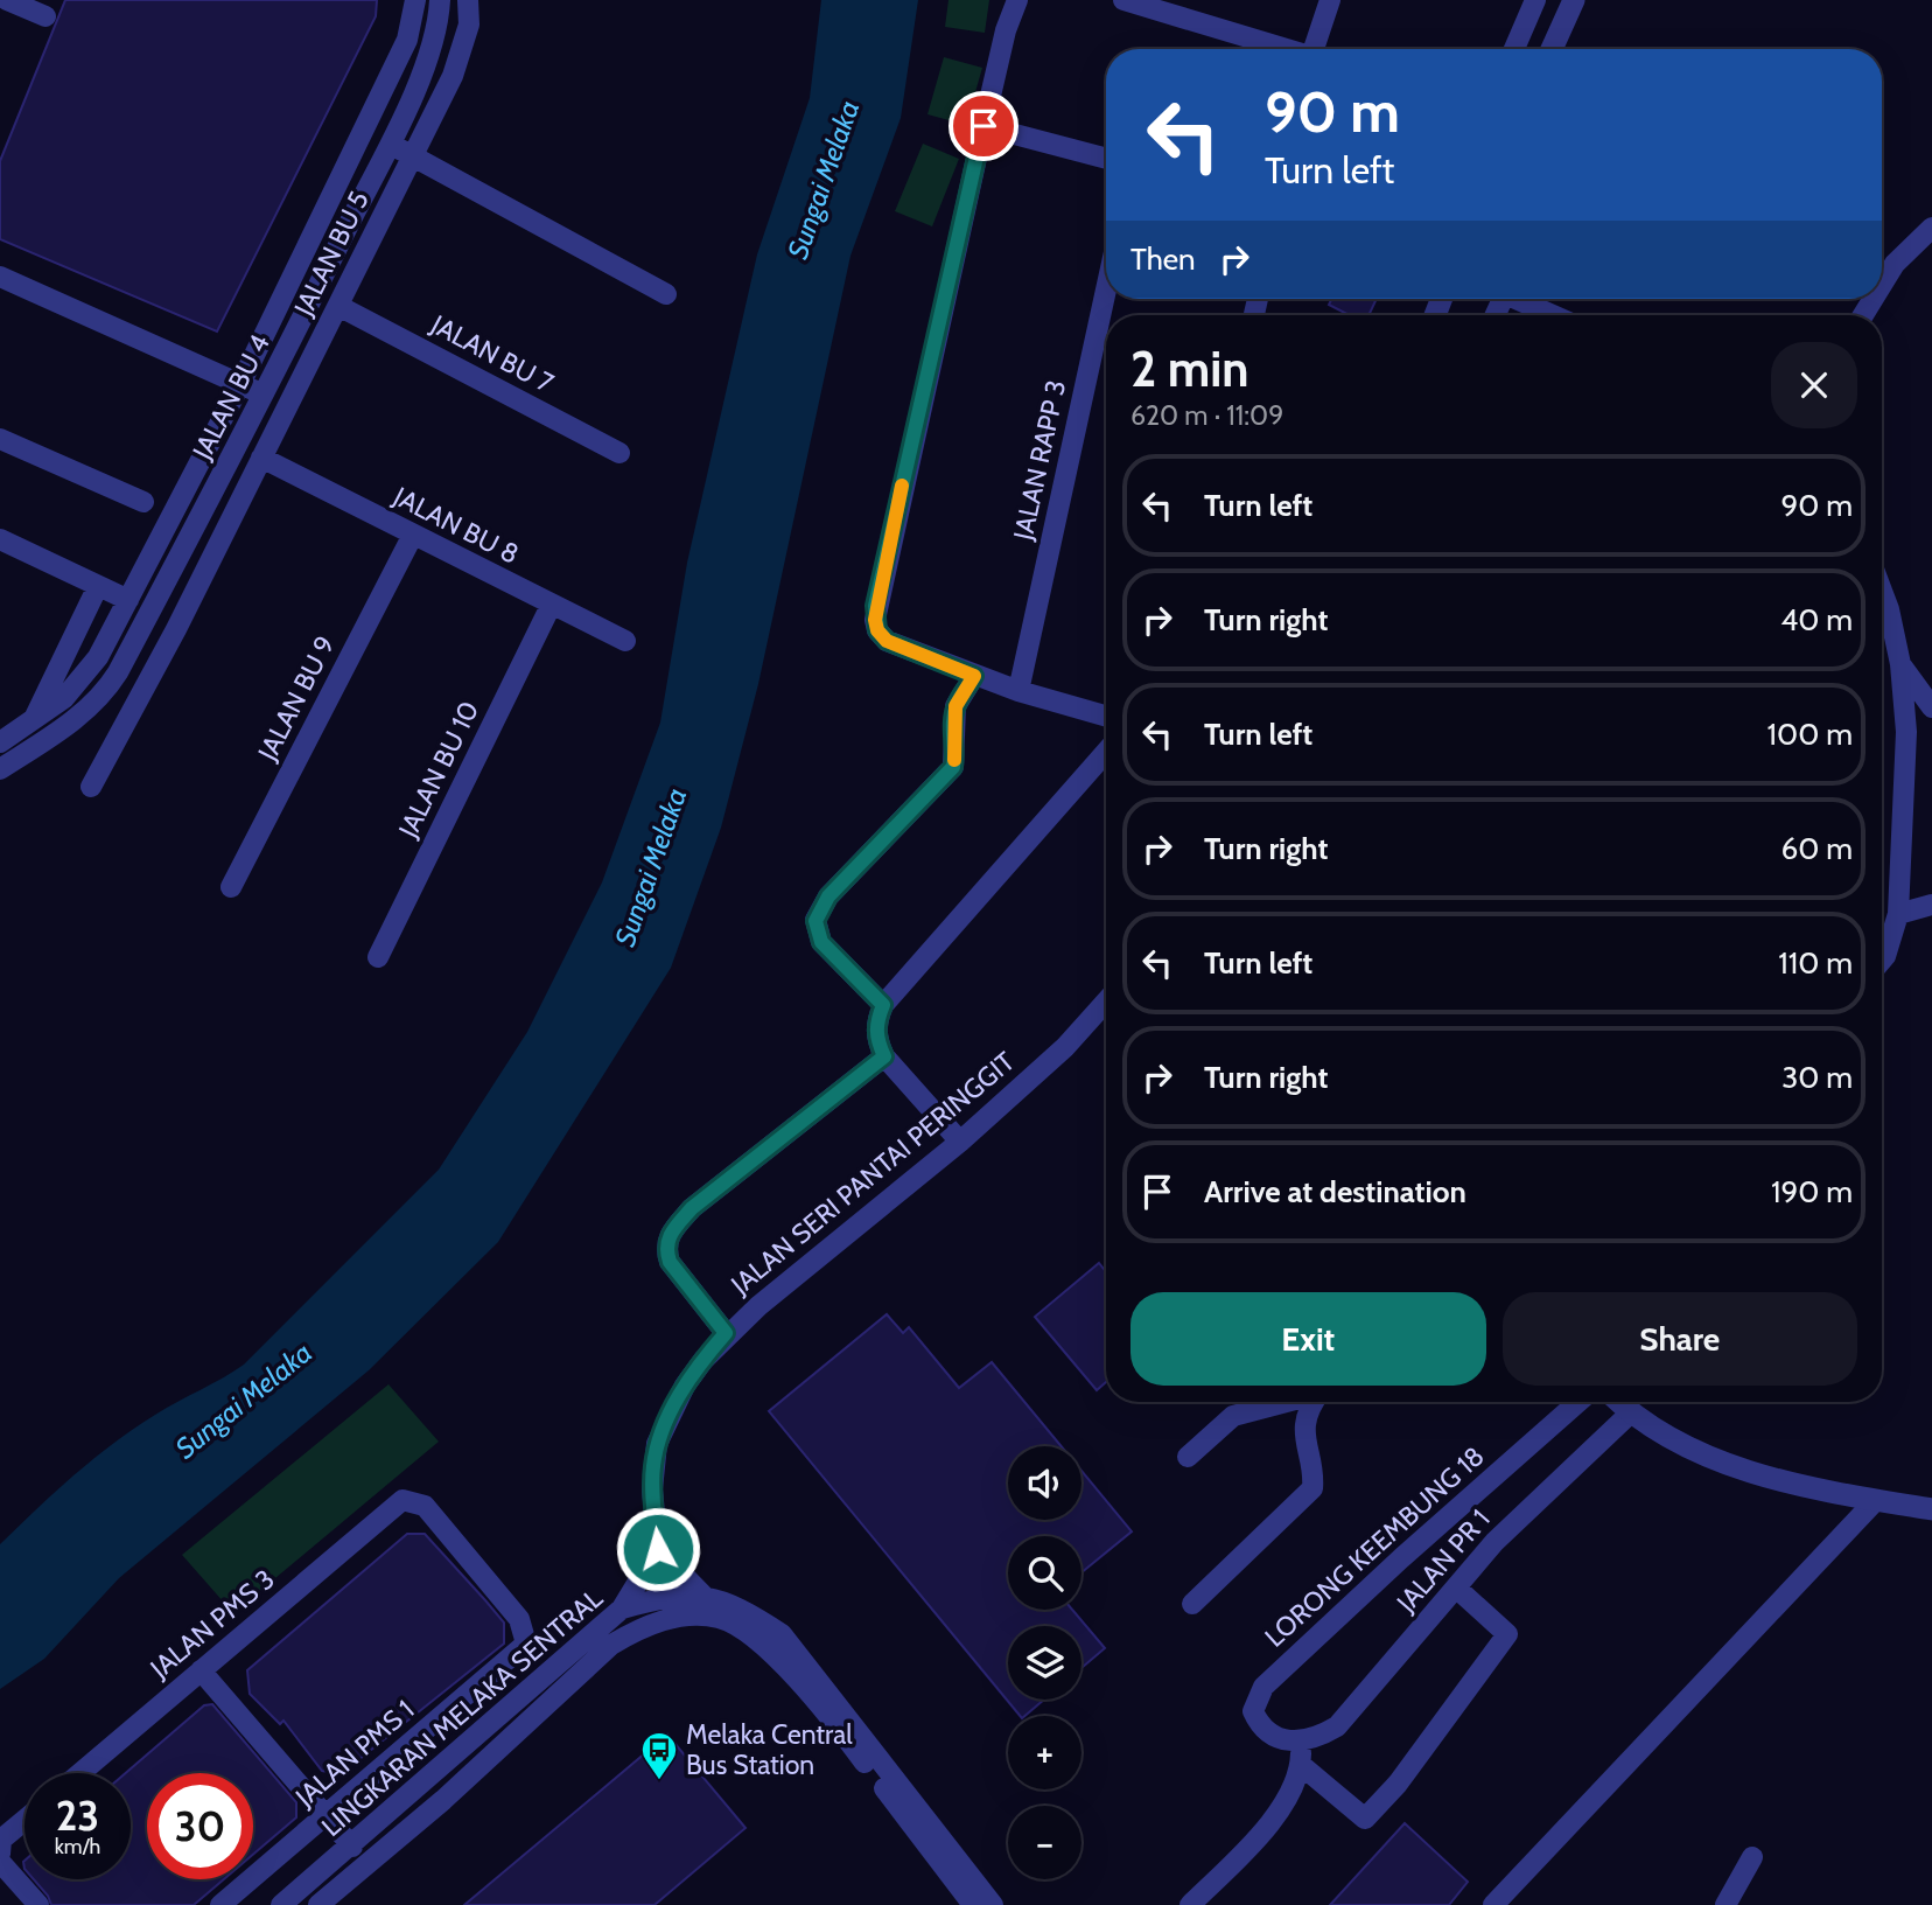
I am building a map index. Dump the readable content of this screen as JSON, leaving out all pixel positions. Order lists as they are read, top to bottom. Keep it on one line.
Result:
{"streets":{"street":["JALAN BU 5","JALAN BU 7","JALAN BU 4","JALAN RAPP 3","JALAN BU 8","JALAN BU 9","JALAN BU 10","JALAN SERI PANTAI PERINGGIT","LORONG KEEMBUNG 18","JALAN PR 1","JALAN PMS 3","LINGKARAN MELAKA SENTRAL","JALAN PMS 1"]},"crossings":[["JALAN BU 5","JALAN BU 7"],["JALAN BU 5","JALAN BU 8"],["JALAN BU 8","JALAN BU 9"],["JALAN BU 8","JALAN BU 10"],["LORONG KEEMBUNG 18","JALAN PR 1"],["JALAN PMS 3","JALAN PMS 1"]],"water":["Sungai Melaka"],"places":{"bus stop":["Melaka Central Bus Station"]},"page":{"turn":["90 m","Turn left"],"then":"Then","heading":["2 min","620 m · 11:09"],"list":[{"name":"Turn left","value":"90 m"},{"name":"Turn right","value":"40 m"},{"name":"Turn left","value":"100 m"},{"name":"Turn right","value":"60 m"},{"name":"Turn left","value":"110 m"},{"name":"Turn right","value":"30 m"},{"name":"Arrive at destination","value":"190 m"}],"buttons":["Exit","Share"],"map_buttons":["+","−"],"speed":"23 km/h","limit":"30"}}
